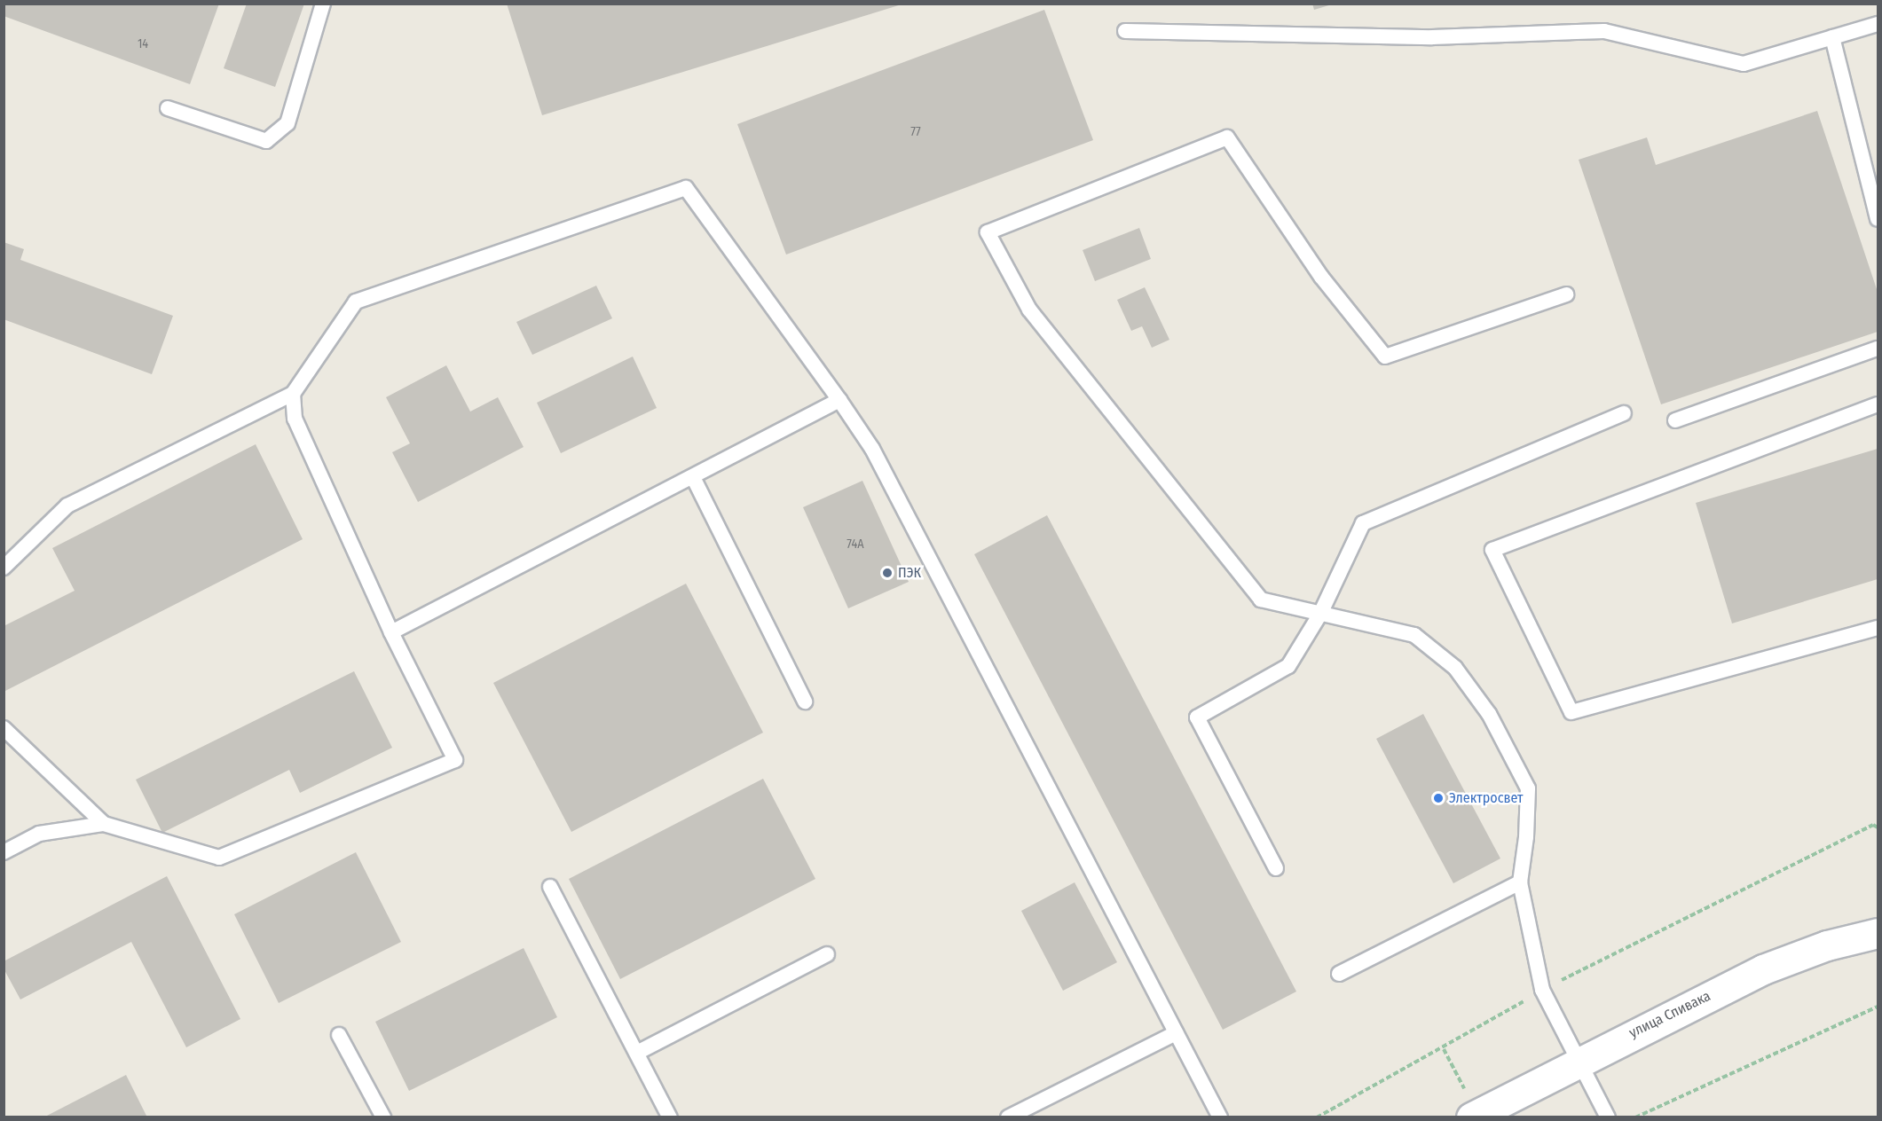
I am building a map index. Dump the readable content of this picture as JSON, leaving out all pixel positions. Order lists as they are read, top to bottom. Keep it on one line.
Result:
{"streets":{"main road":["улица Спивака"]},"places":["ПЭК","Электросвет"],"house_numbers":["14","77","74А"]}
